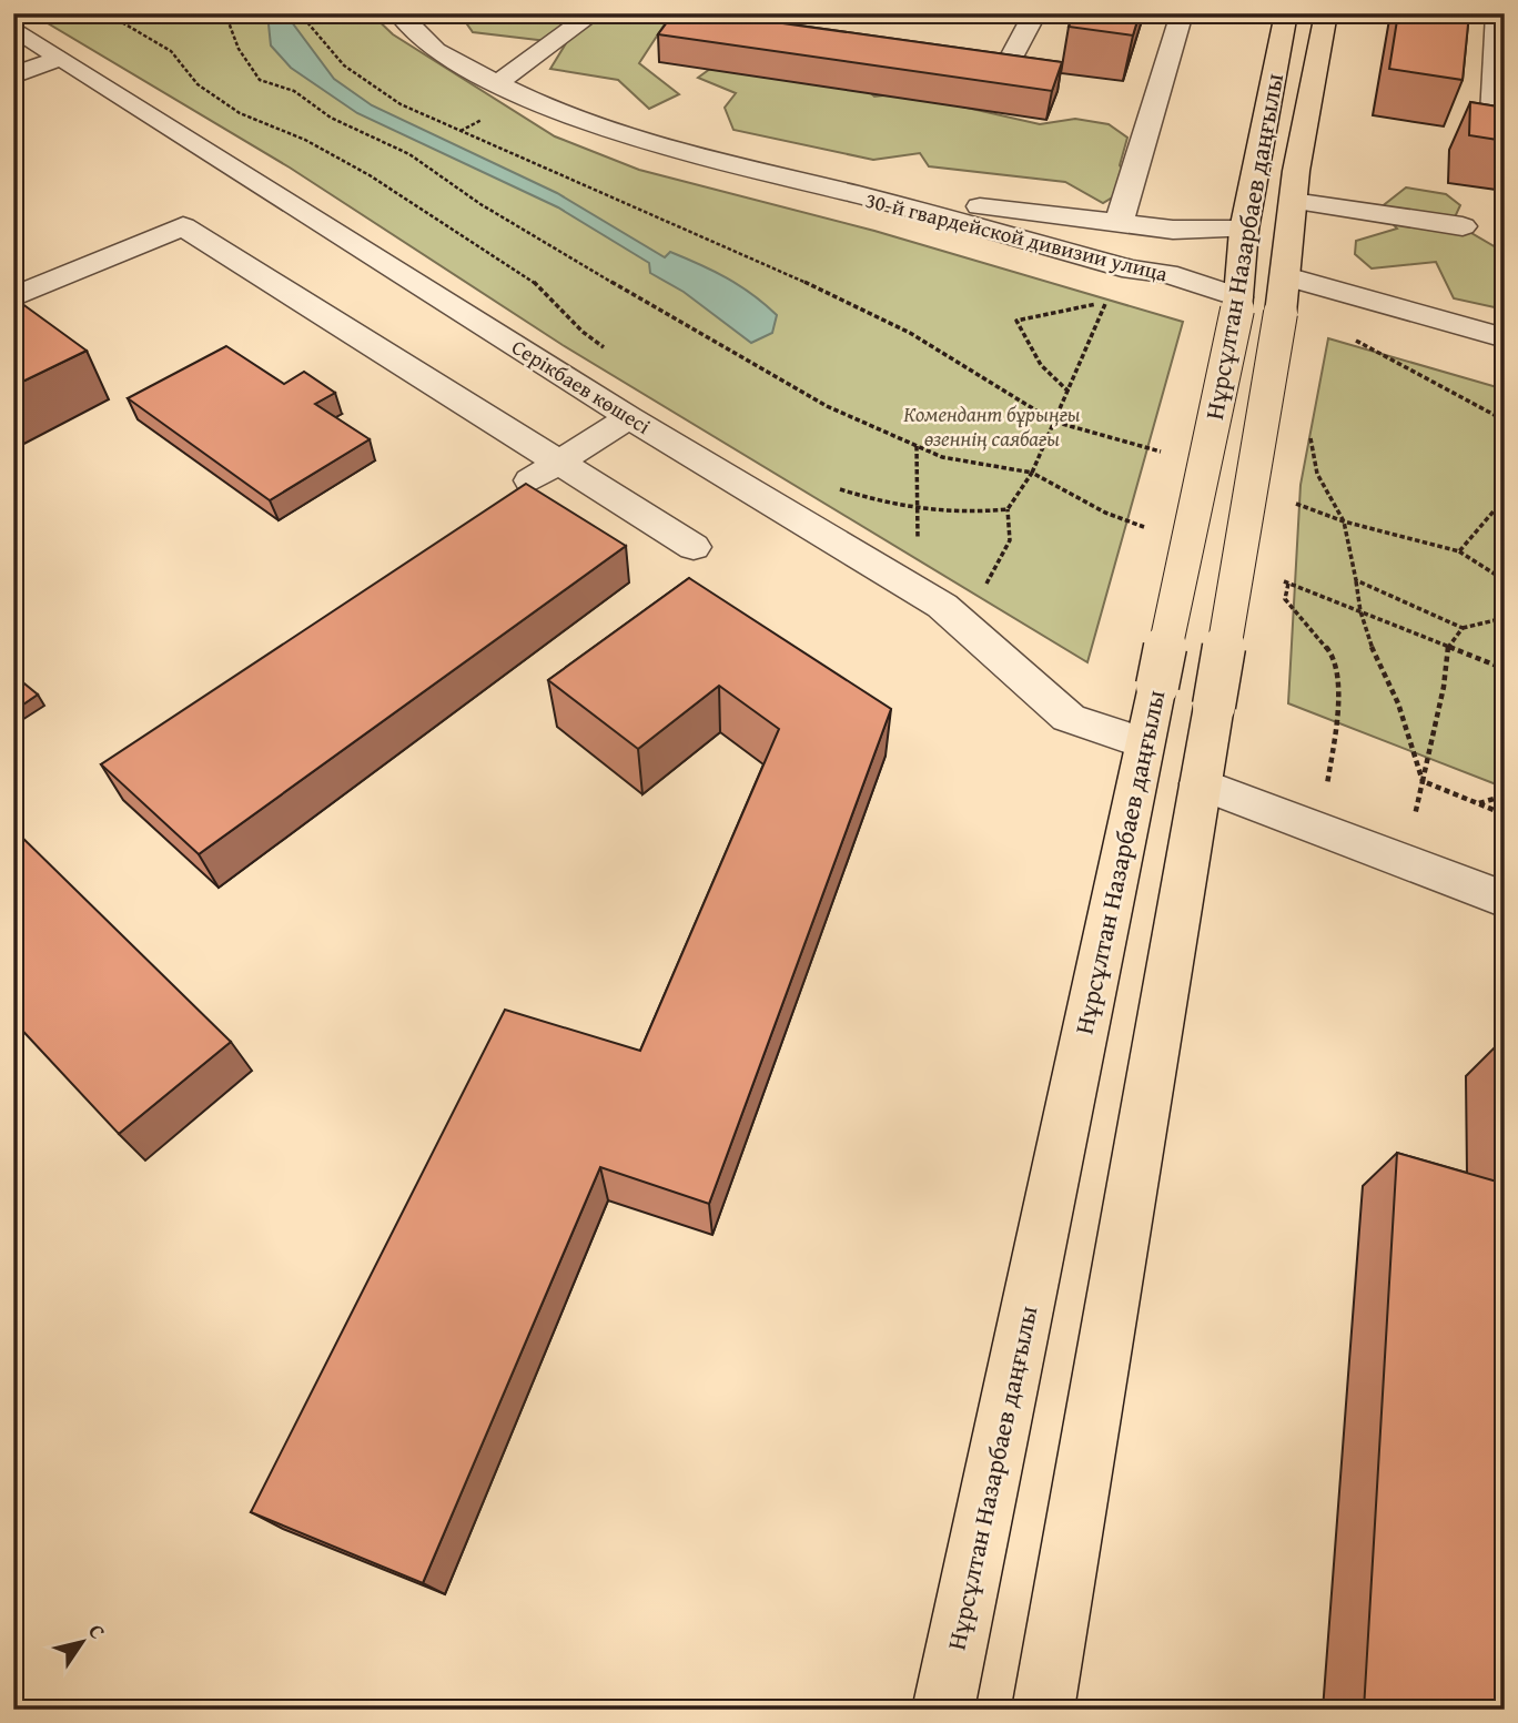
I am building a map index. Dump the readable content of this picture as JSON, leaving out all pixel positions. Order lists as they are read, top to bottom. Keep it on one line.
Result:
{"streets":{"main road":["Нұрсұлтан Назарбаев даңғылы"],"street":["30-й гвардейской дивизии улица","Серікбаев көшесі"]},"crossings":[["30-й гвардейской дивизии улица","Нұрсұлтан Назарбаев даңғылы"],["Нұрсұлтан Назарбаев даңғылы","Серікбаев көшесі"]],"parks":["Комендант бұрыңғы өзеннің саябағы"],"north":"top right"}
